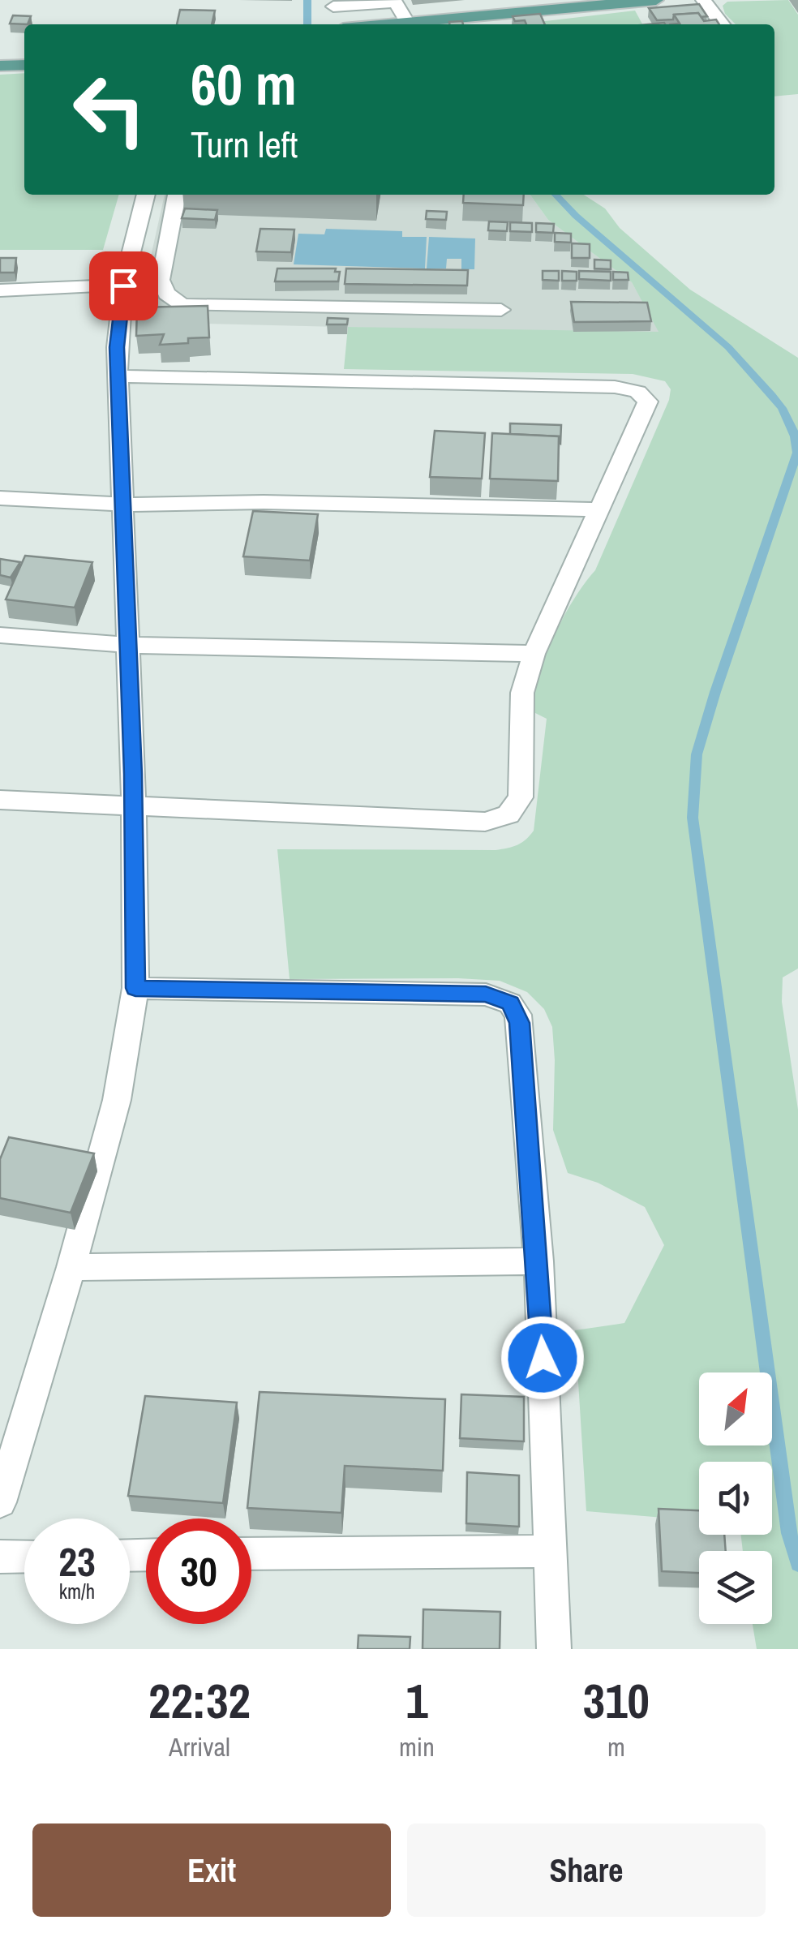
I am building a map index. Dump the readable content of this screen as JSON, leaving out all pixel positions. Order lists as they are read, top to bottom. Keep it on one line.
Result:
{"north":"top right","page":{"turn":["60 m","Turn left"],"speed":"23 km/h","limit":"30","eta":["22:32","Arrival","1","min","310","m"],"buttons":["Exit","Share"]}}
